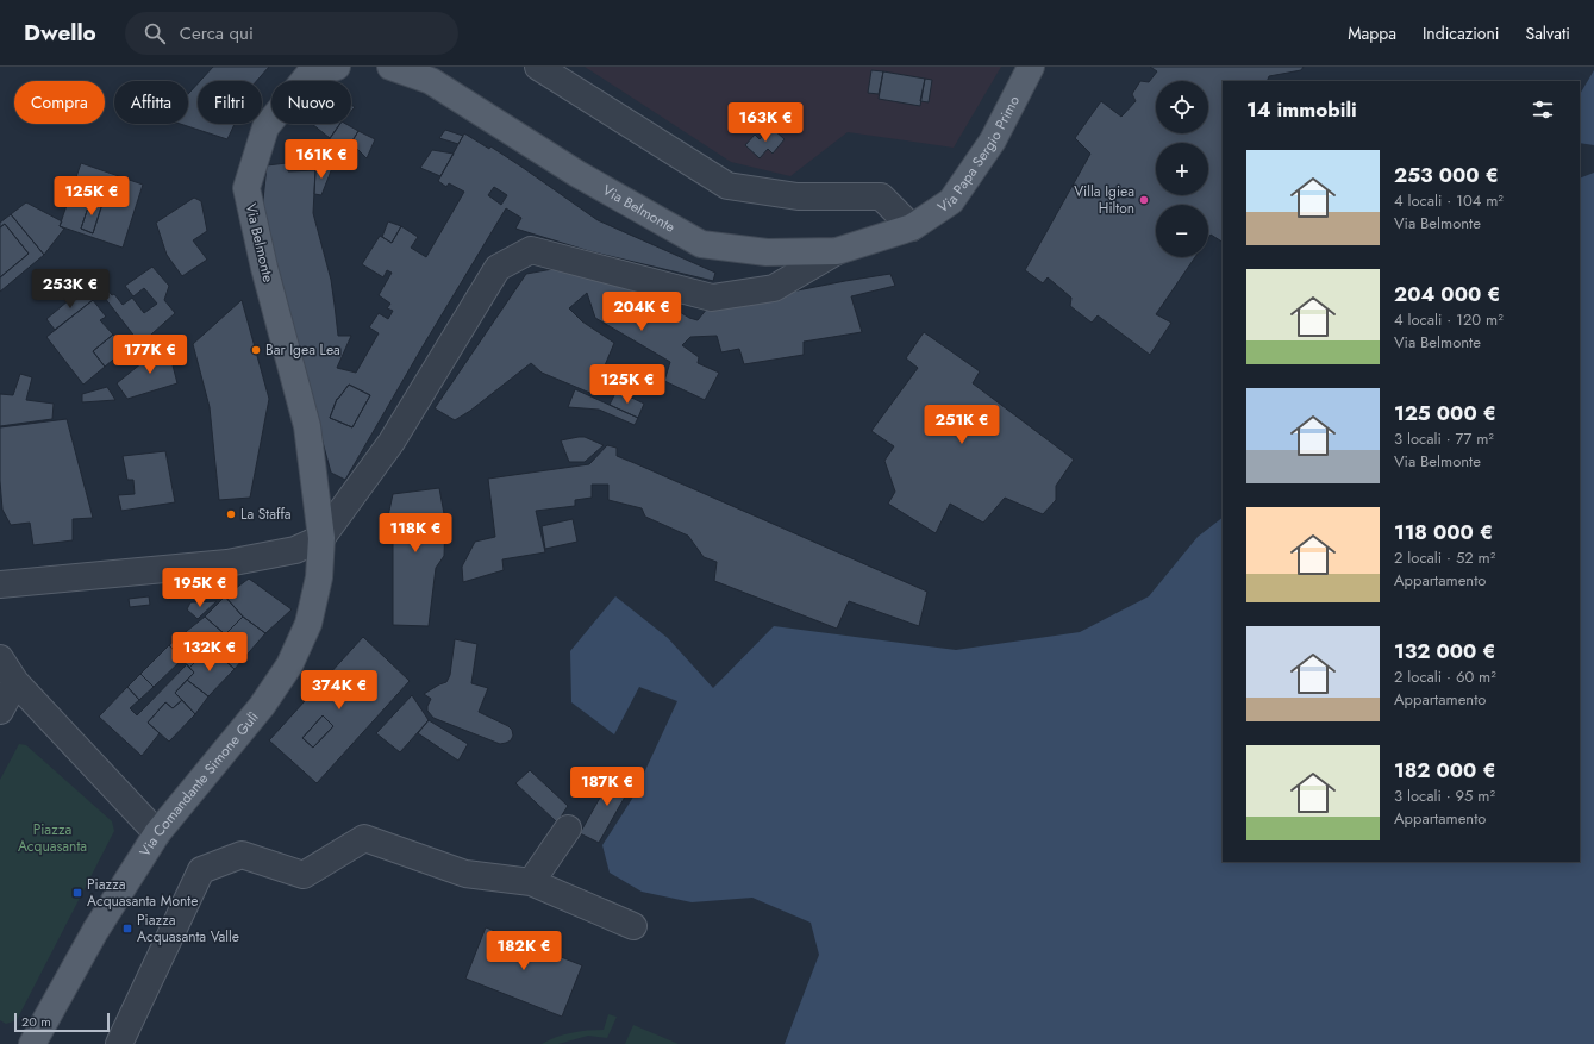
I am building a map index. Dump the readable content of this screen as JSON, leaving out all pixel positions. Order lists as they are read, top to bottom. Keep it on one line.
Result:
{"streets":{"main road":["Via Papa Sergio Primo","Via Belmonte","Via Comandante Simone Gulì"]},"crossings":[["Via Papa Sergio Primo","Via Belmonte"],["Via Belmonte","Via Comandante Simone Gulì"]],"parks":["Piazza Acquasanta"],"places":{"other":["Villa Igiea Hilton","Bar Igea Lea","La Staffa"],"transit":["Piazza Acquasanta Monte","Piazza Acquasanta Valle"]},"scale_bar":"20 m","page":{"header":"Dwello","search":"Cerca qui","nav":["Mappa","Indicazioni","Salvati"],"map_buttons":["+","−"],"chip":["Compra","Affitta","Filtri","Nuovo"],"heading":"14 immobili","price":["163K €","161K €","125K €","253K €","204K €","177K €","125K €","251K €","118K €","195K €","132K €","374K €","187K €","182K €"],"list":[{"name":"253 000 €","note":"4 locali · 104 m² · Via Belmonte"},{"name":"204 000 €","note":"4 locali · 120 m² · Via Belmonte"},{"name":"125 000 €","note":"3 locali · 77 m² · Via Belmonte"},{"name":"118 000 €","note":"2 locali · 52 m² · Appartamento"},{"name":"132 000 €","note":"2 locali · 60 m² · Appartamento"},{"name":"182 000 €","note":"3 locali · 95 m² · Appartamento"}],"scale":"20 m"}}
